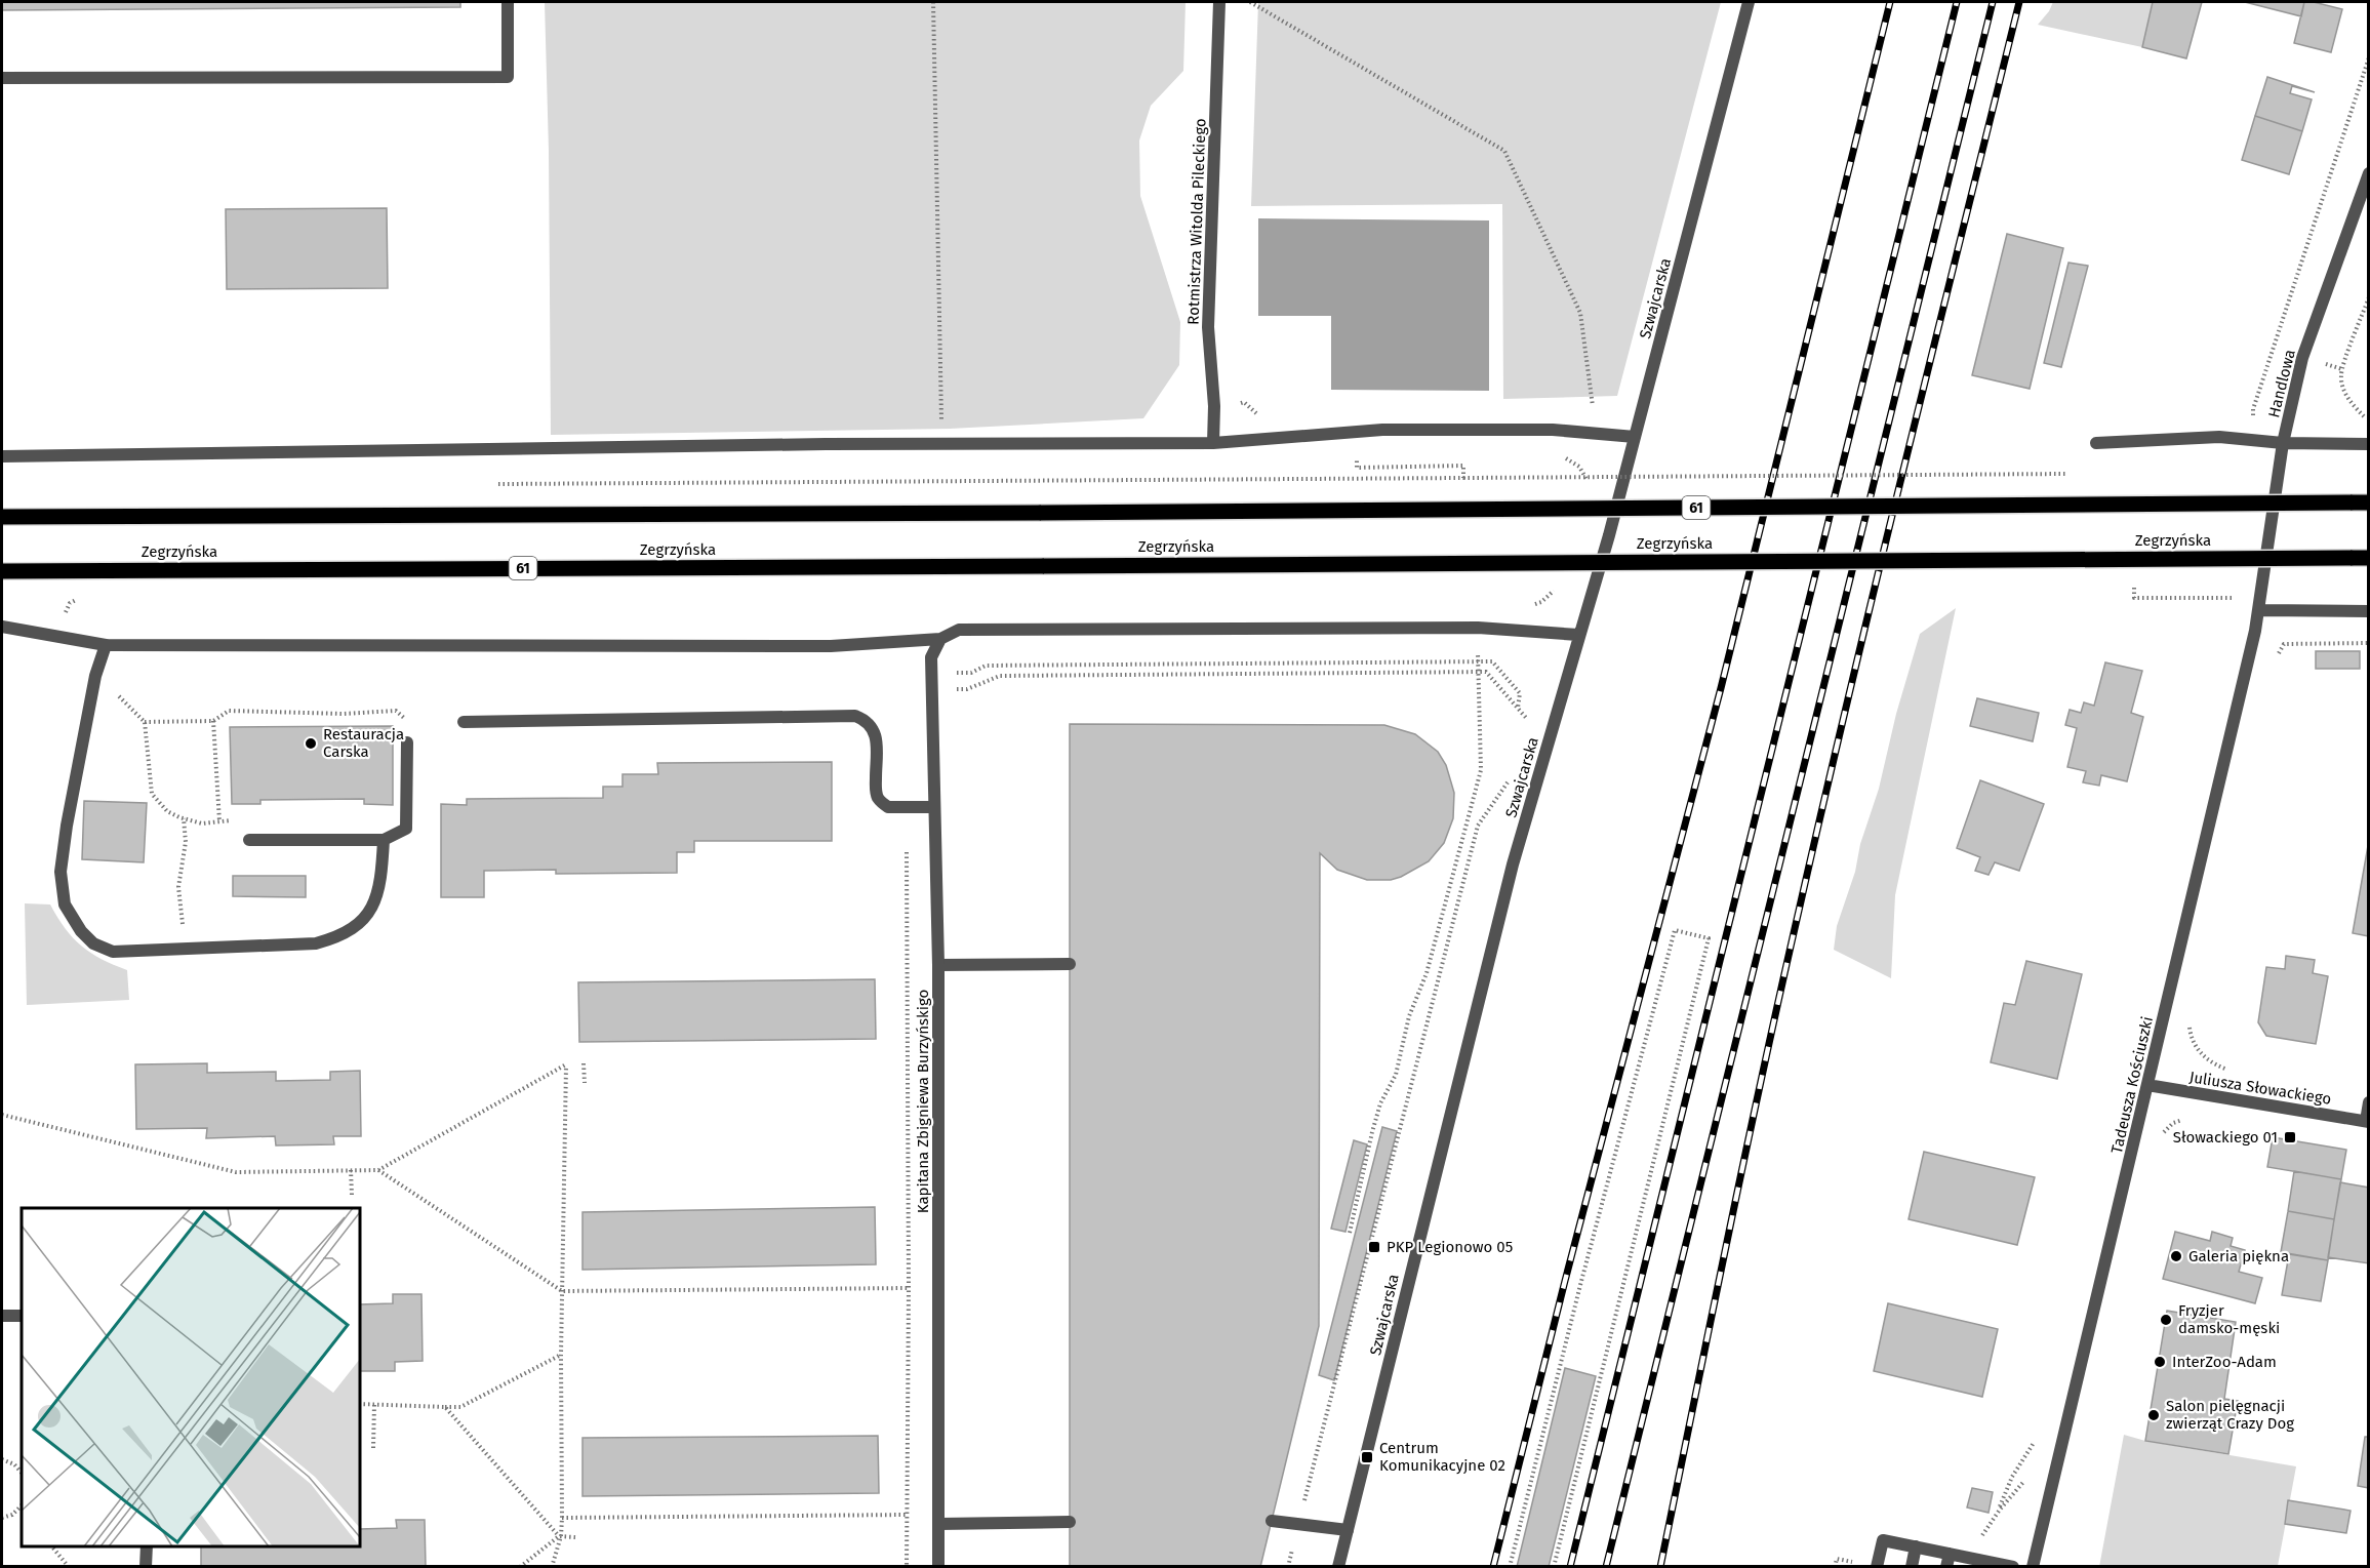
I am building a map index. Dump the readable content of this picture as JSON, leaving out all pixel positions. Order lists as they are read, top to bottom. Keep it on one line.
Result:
{"streets":{"main road":["61","Zegrzyńska"],"street":["Rotmistrza Witolda Pileckiego","Szwajcarska","Handlowa","Tadeusza Kościuszki","Juliusza Słowackiego","Kapitana Zbigniewa Burzyńskigo"]},"crossings":[["Handlowa","Tadeusza Kościuszki"],["Tadeusza Kościuszki","Juliusza Słowackiego"]],"places":{"other":["Restauracja Carska","Galeria piękna","Fryzjer damsko-męski","InterZoo-Adam","Salon pielęgnacji zwierząt Crazy Dog"],"transit":["Słowackiego 01","PKP Legionowo 05","Centrum Komunikacyjne 02"]}}
